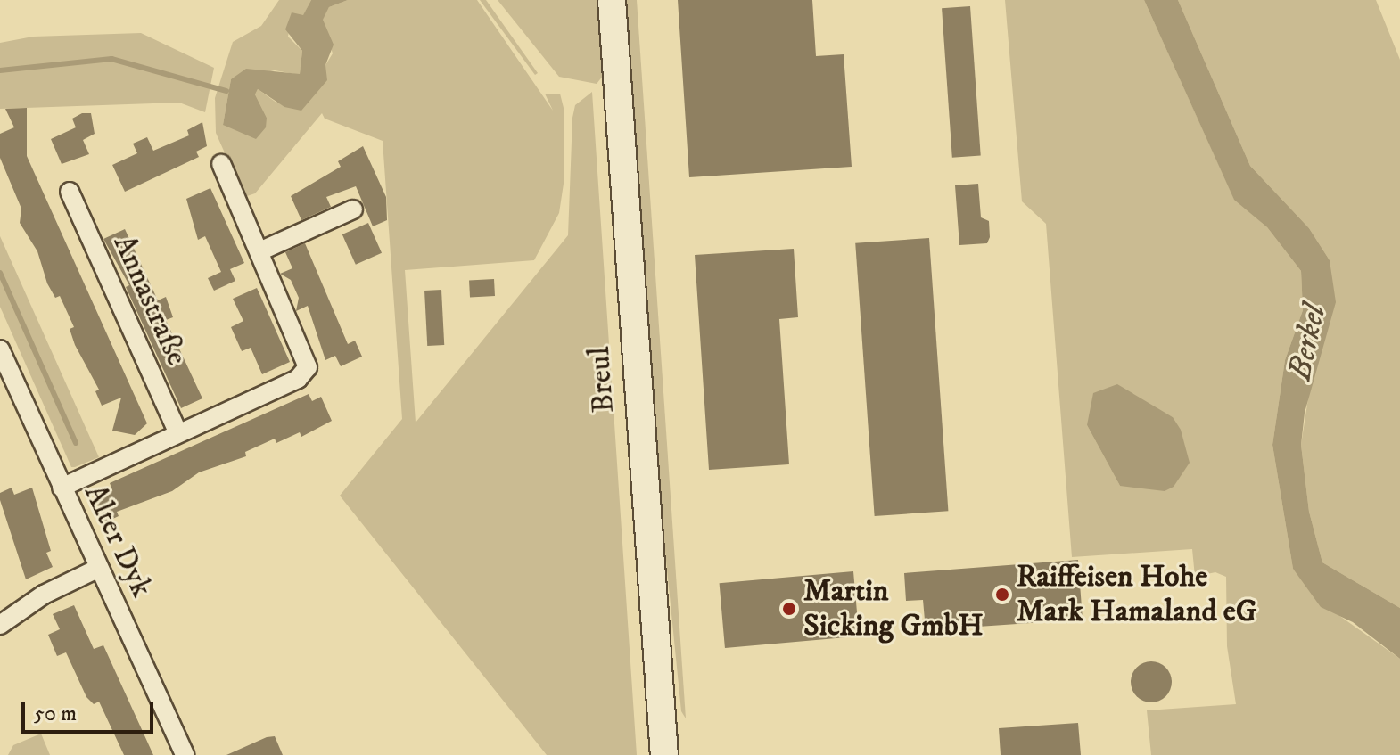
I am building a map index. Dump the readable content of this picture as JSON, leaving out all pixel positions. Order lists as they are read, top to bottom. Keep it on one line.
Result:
{"streets":{"main road":["Breul"],"street":["Annastraße","Alter Dyk"]},"water":["Berkel"],"places":["Raiffeisen Hohe Mark Hamaland eG","Martin Sicking GmbH"],"scale_bar":"50 m"}
